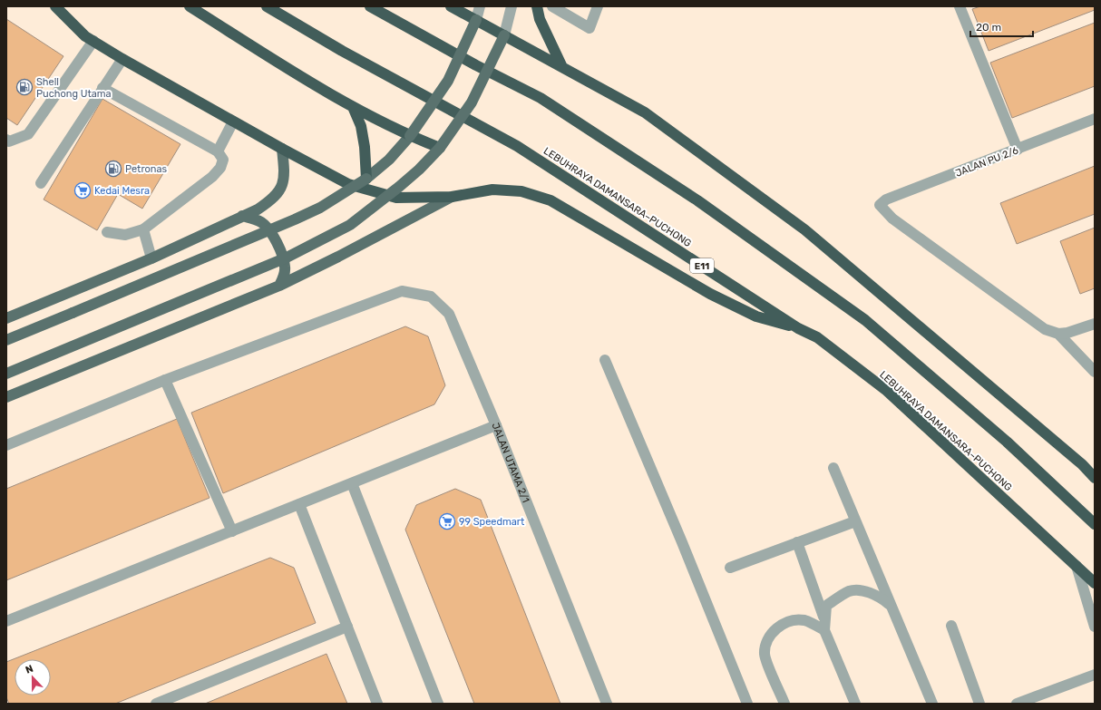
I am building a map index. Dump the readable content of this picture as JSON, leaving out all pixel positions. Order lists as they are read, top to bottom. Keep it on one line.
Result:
{"streets":{"highway":["LEBUHRAYA DAMANSARA–PUCHONG","E11"],"street":["JALAN PU 2/6","JALAN UTAMA 2/1"]},"places":{"fuel station":["Shell Puchong Utama","Petronas"],"supermarket":["Kedai Mesra","99 Speedmart"]},"scale_bar":"20 m","north":"top"}
